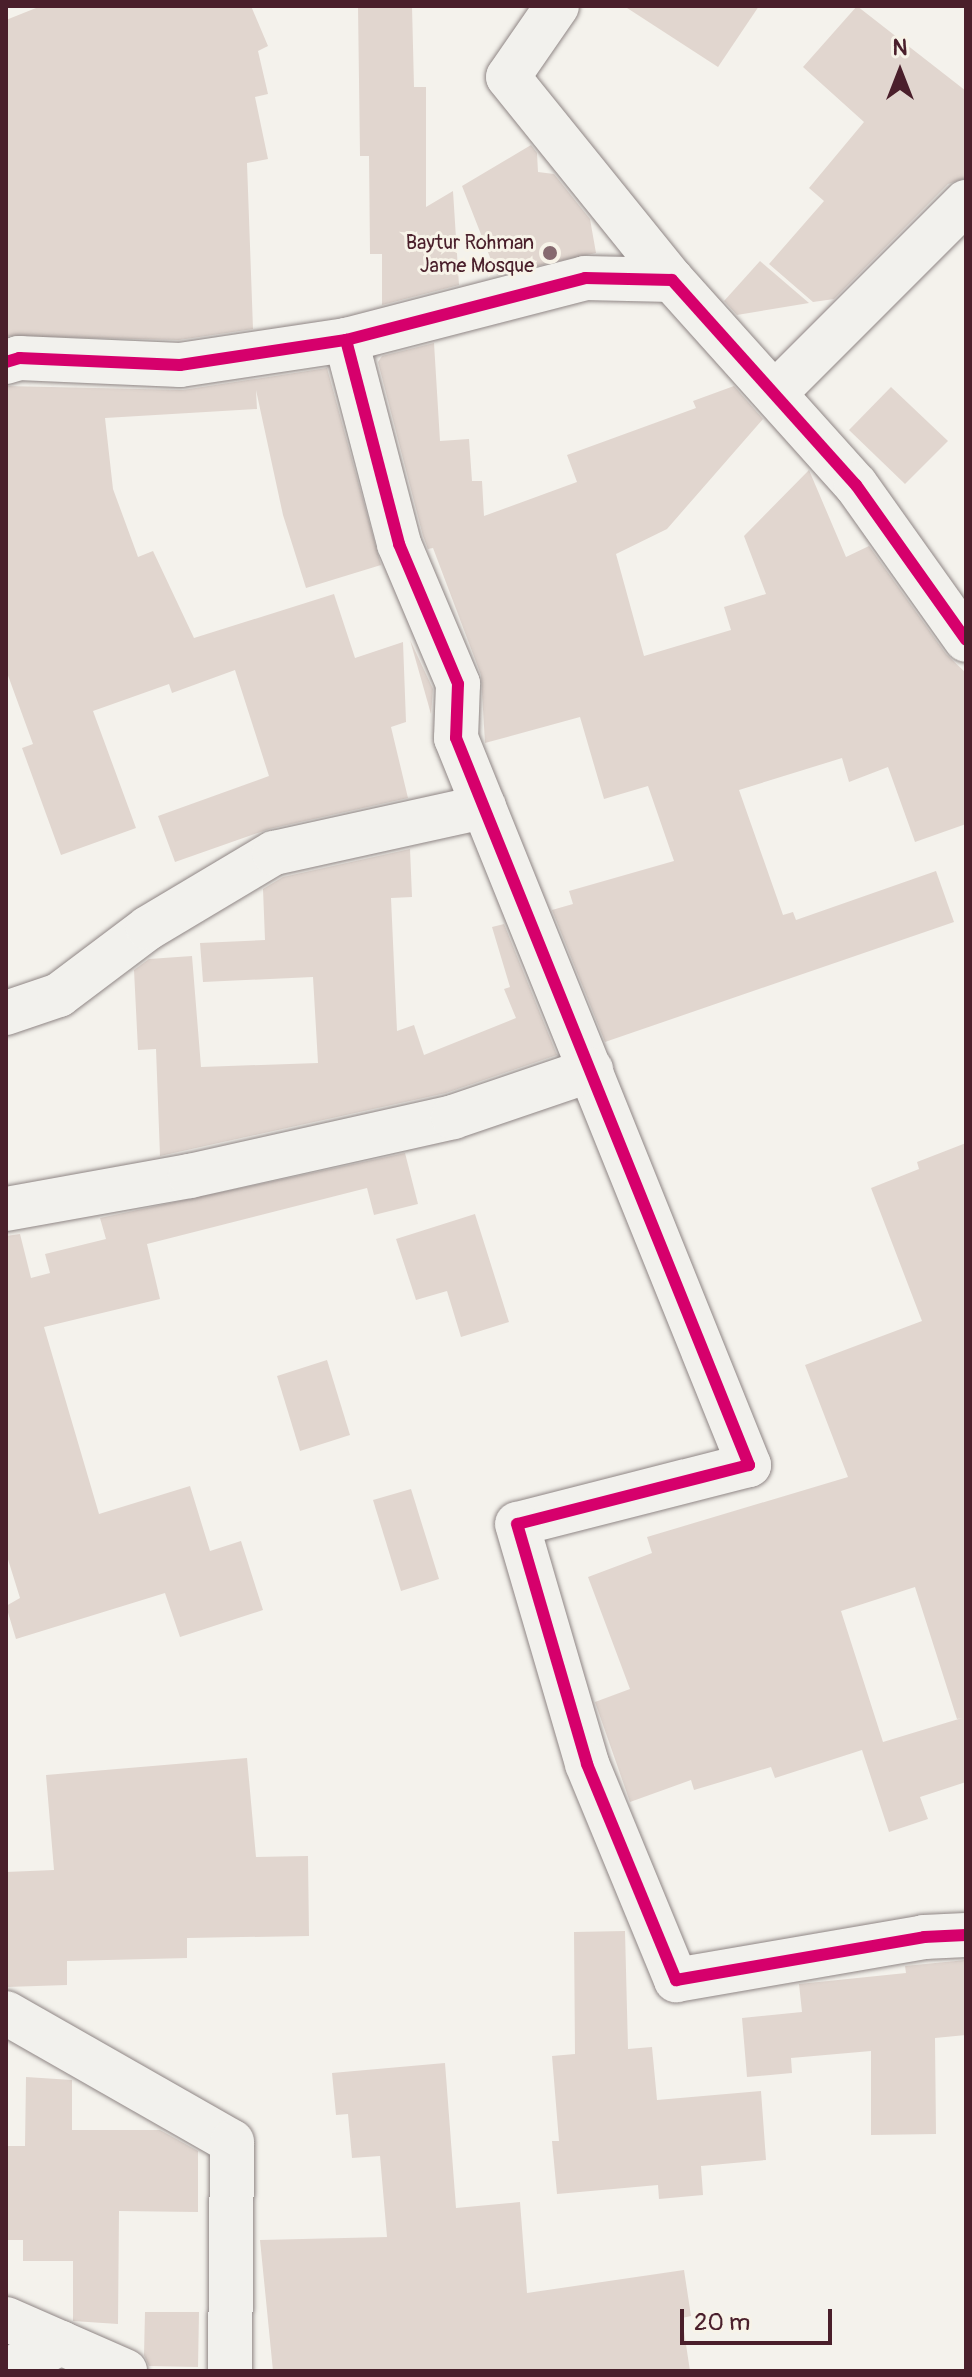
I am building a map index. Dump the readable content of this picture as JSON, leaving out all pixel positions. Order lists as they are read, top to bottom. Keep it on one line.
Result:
{"places":["Baytur Rohman Jame Mosque"],"scale_bar":"20 m","north":"top"}
